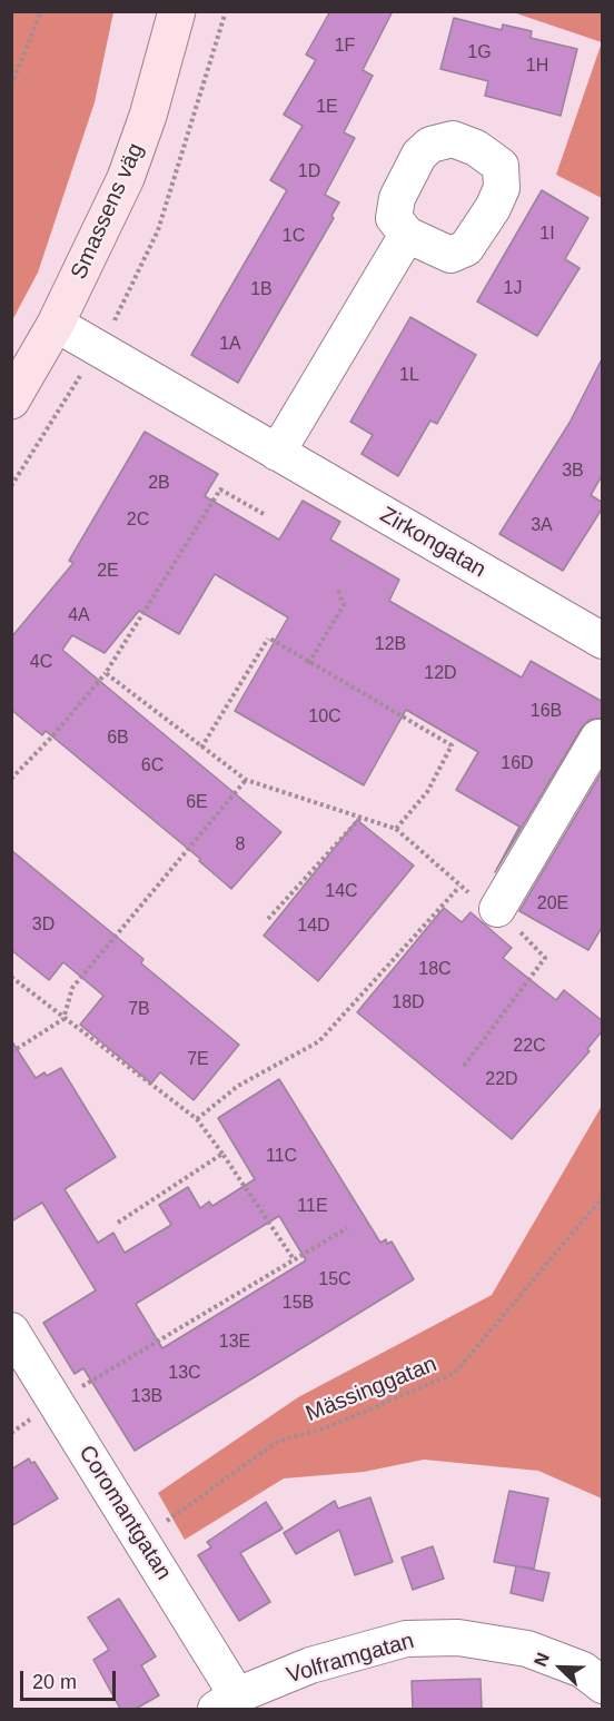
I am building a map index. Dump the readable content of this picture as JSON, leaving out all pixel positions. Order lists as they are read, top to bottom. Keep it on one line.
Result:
{"streets":{"street":["Smassens väg","Zirkongatan","Coromantgatan","Volframgatan"],"path":["Mässinggatan"]},"crossings":[["Smassens väg","Zirkongatan"],["Mässinggatan","Coromantgatan"],["Coromantgatan","Volframgatan"]],"house_numbers":["1F","1G","1H","1E","1D","1I","1C","1J","1B","1A","1L","3B","2B","2C","3A","2E","4A","12B","4C","12D","16B","10C","6B","16D","6C","6E","8","14C","20E","3D","14D","18C","18D","7B","22C","7E","22D","11C","11E","15C","15B","13E","13C","13B"],"scale_bar":"20 m","north":"top left"}
